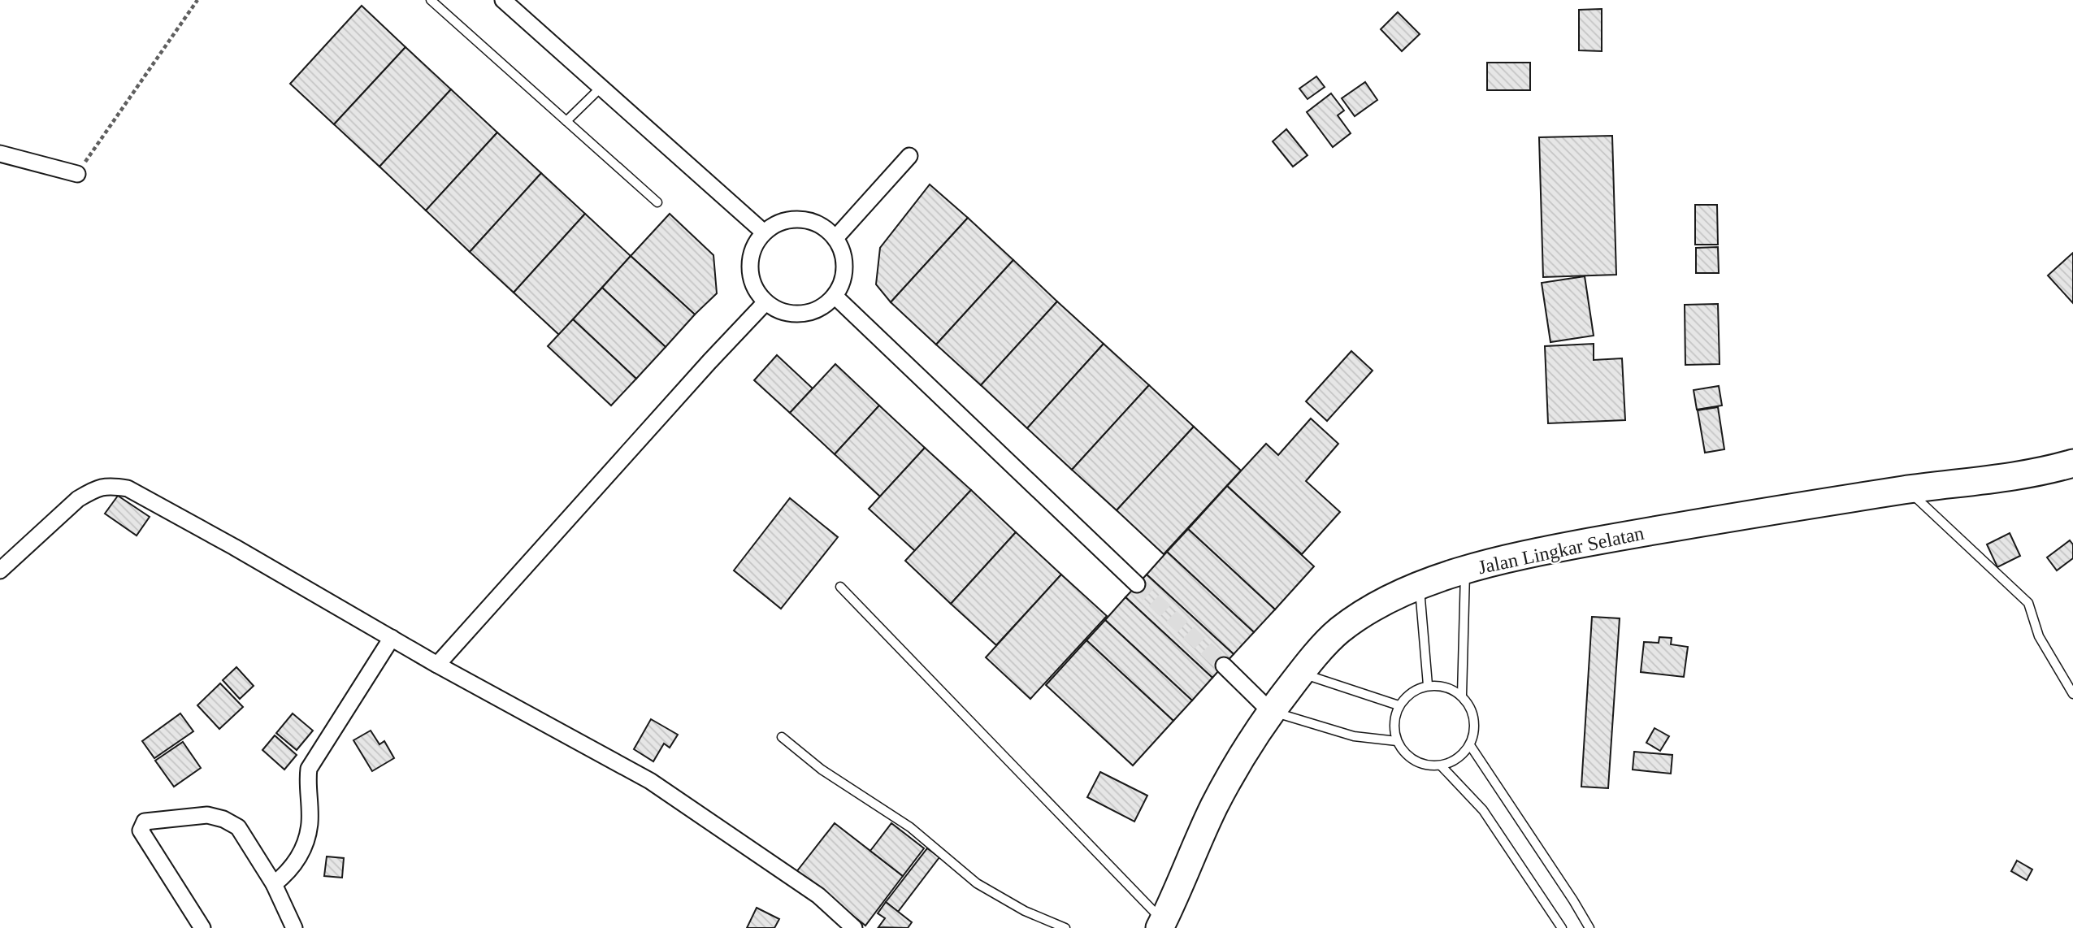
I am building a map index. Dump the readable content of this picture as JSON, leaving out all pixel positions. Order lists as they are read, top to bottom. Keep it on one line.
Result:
{"streets":{"highway":["Jalan Lingkar Selatan"]}}
